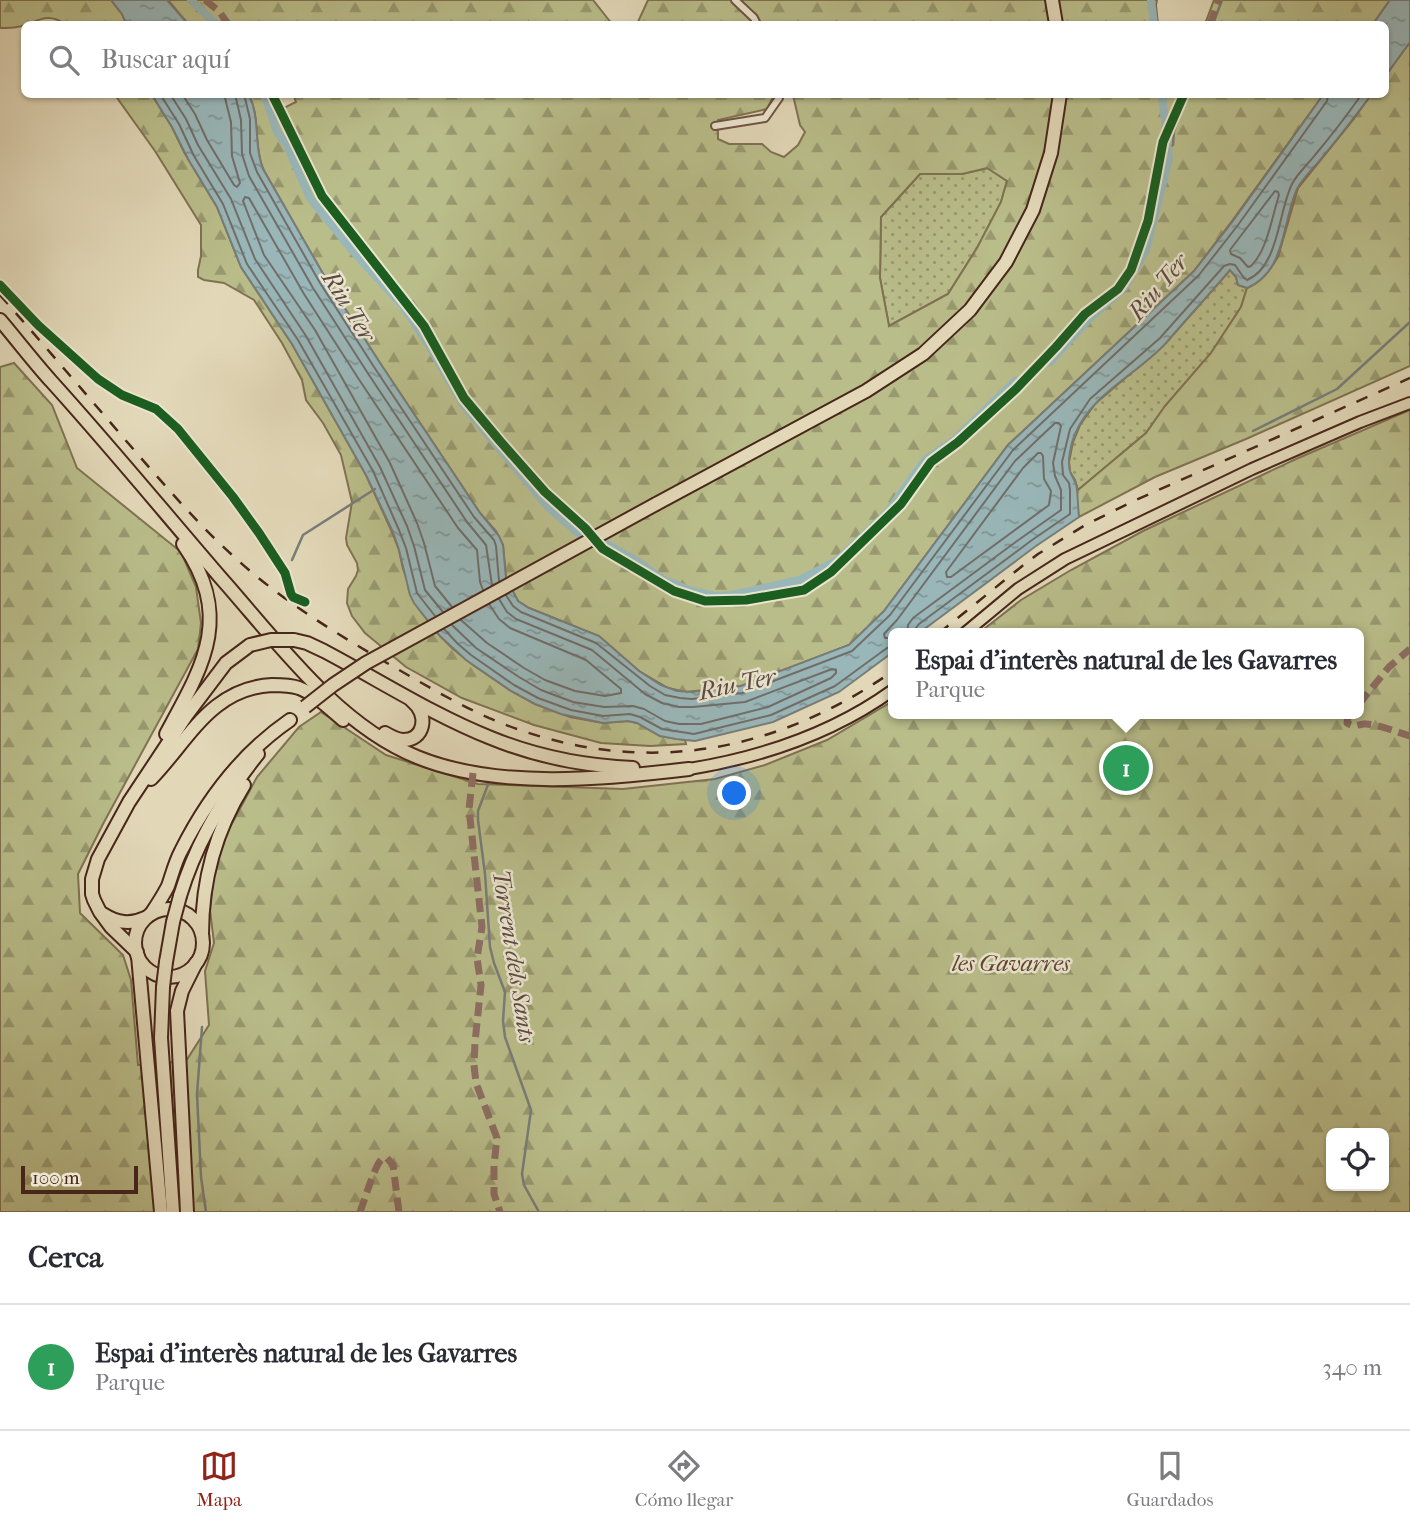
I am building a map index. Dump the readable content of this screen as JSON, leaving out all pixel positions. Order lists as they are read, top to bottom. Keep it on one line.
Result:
{"water":["Riu Ter","Torrent dels Sants"],"parks":["les Gavarres"],"scale_bar":"100 m","page":{"search":"Buscar aquí","popup":["Espai d'interès natural de les Gavarres","Parque"],"pins":"1","scale":"100 m","heading":"Cerca","list":[{"mark":"1","name":"Espai d'interès natural de les Gavarres","note":"Parque","value":"340 m"}],"nav":["Mapa","Cómo llegar","Guardados"]}}
